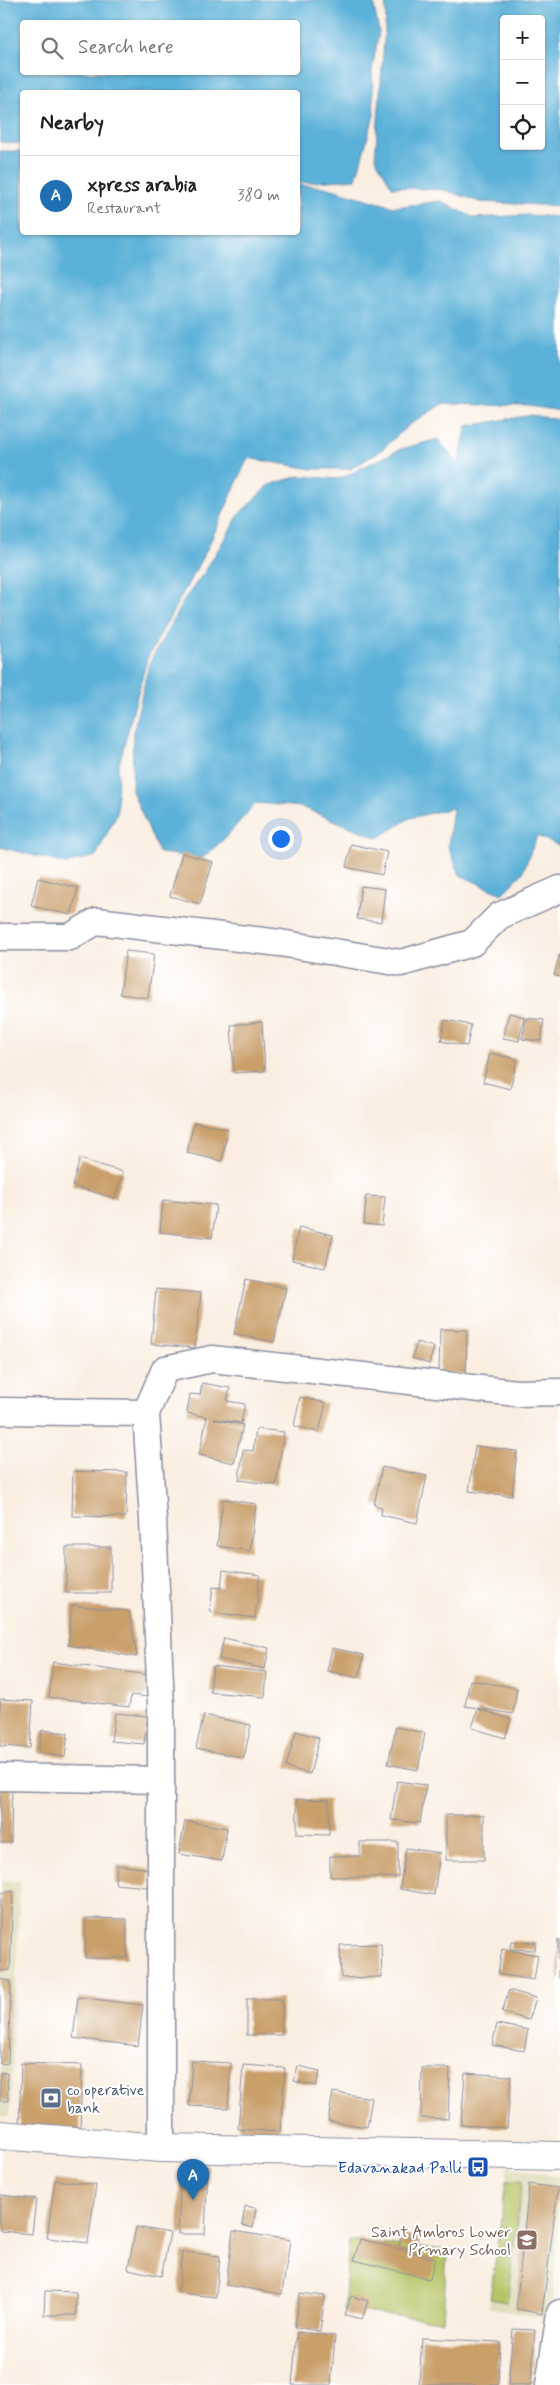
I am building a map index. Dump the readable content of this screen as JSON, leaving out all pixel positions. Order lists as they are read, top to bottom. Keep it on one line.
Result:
{"places":{"bank":["co operative bank"],"bus stop":["Edavanakad Palli"],"school or university":["Saint Ambros Lower Prmary School"]},"page":{"map_buttons":["+","−"],"search":"Search here","heading":"Nearby","list":[{"mark":"A","name":"xpress arabia","note":"Restaurant","value":"380 m"}],"pins":"A"}}
